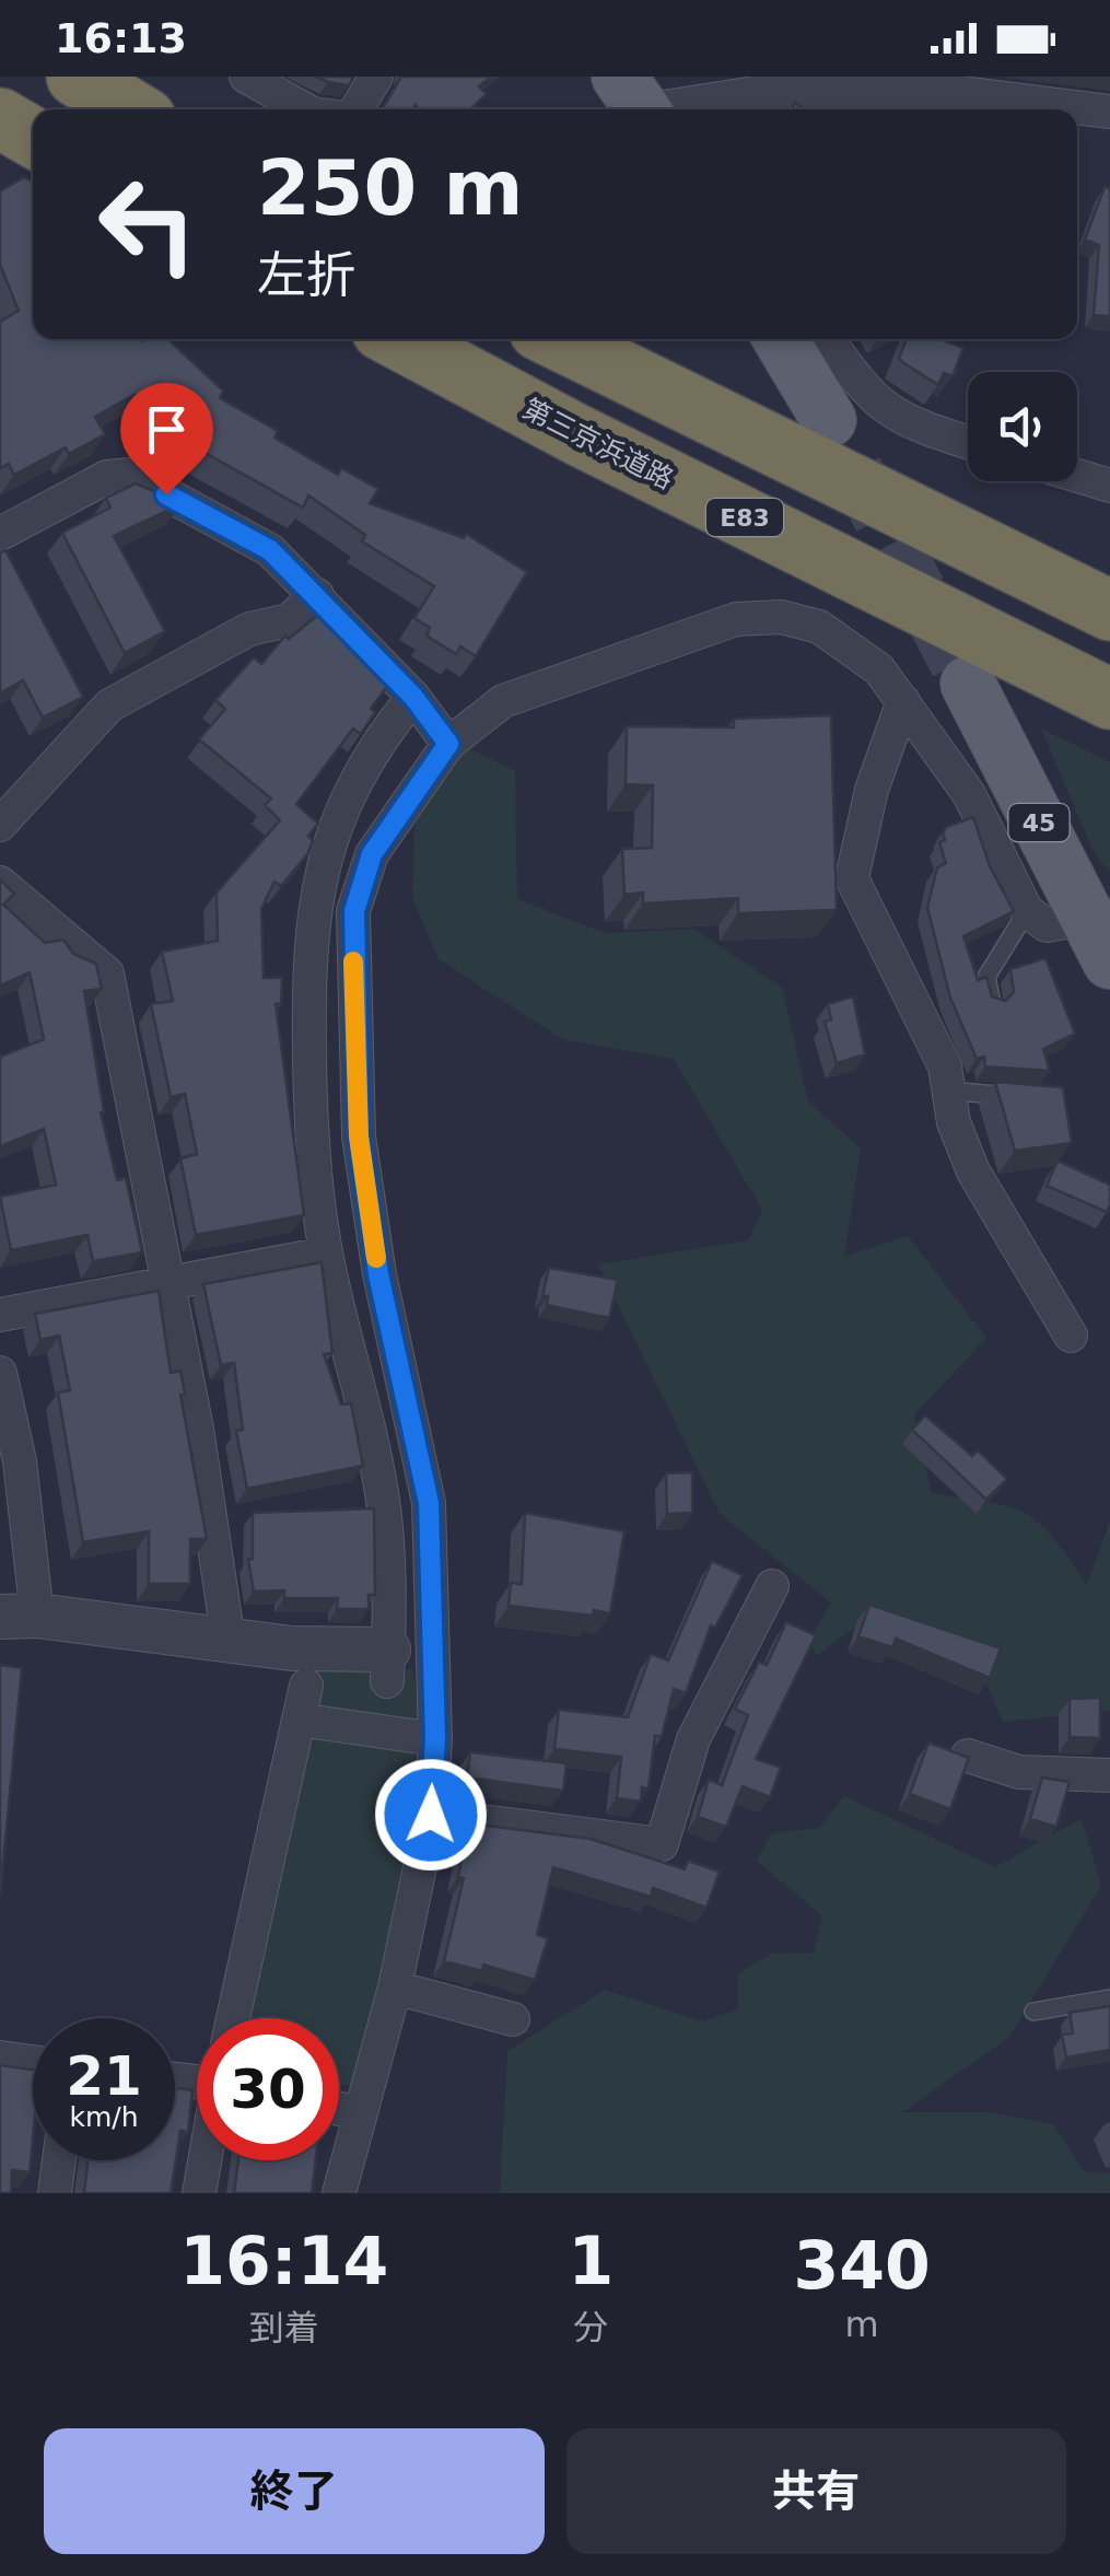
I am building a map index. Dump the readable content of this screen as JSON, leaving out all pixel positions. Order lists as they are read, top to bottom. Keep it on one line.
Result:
{"streets":{"highway":["第三京浜道路","E83"],"main road":["45"]},"page":{"status":"16:13","turn":["250 m","左折"],"speed":"21 km/h","limit":"30","eta":["16:14","到着","1","分","340","m"],"buttons":["終了","共有"]}}
